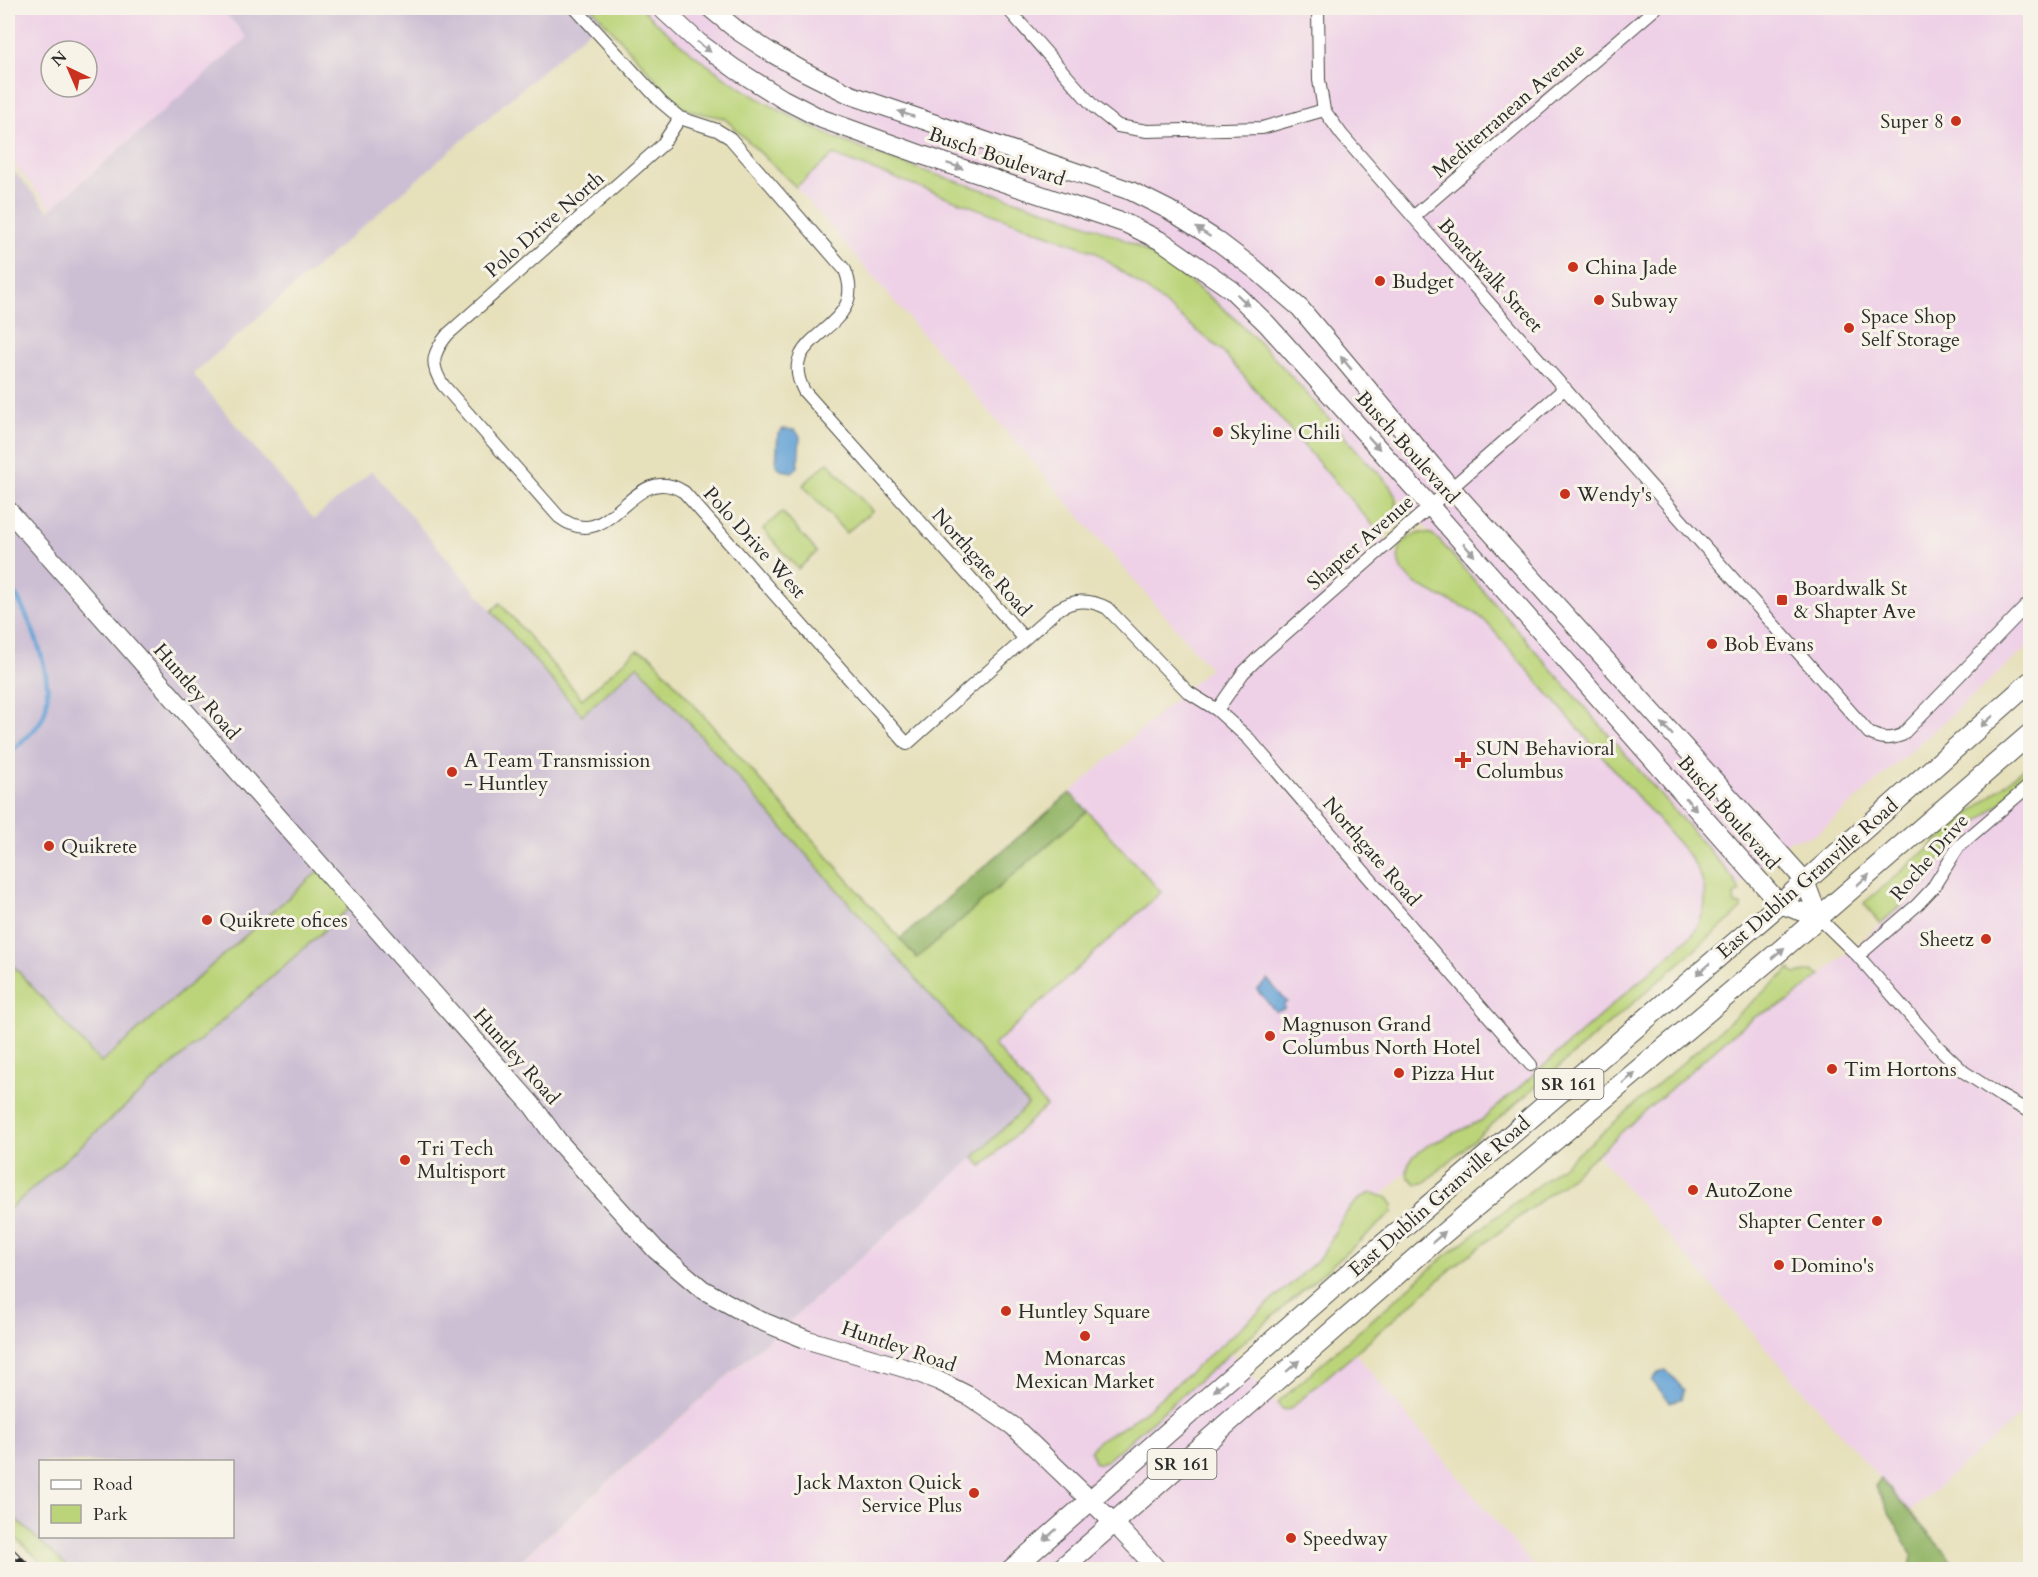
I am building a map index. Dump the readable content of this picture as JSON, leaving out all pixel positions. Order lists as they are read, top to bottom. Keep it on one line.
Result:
{"streets":{"main road":["Busch Boulevard","Huntley Road","East Dublin Granville Road","SR 161"],"street":["Mediterranean Avenue","Polo Drive North","Boardwalk Street","Polo Drive West","Shapter Avenue","Northgate Road","Roche Drive"]},"crossings":[["Mediterranean Avenue","Boardwalk Street"],["Busch Boulevard","Shapter Avenue"],["Busch Boulevard","East Dublin Granville Road"],["Polo Drive North","Polo Drive West"],["Polo Drive North","Northgate Road"],["Boardwalk Street","Shapter Avenue"],["Polo Drive West","Northgate Road"],["Shapter Avenue","Northgate Road"],["Huntley Road","East Dublin Granville Road"]],"places":{"other":["Super 8","China Jade","Budget","Subway","Space Shop Self Storage","Skyline Chili","Wendy's","Bob Evans","A Team Transmission - Huntley","Quikrete","Quikrete ofices","Sheetz","Magnuson Grand Columbus North Hotel","Tim Hortons","Pizza Hut","Tri Tech Multisport","AutoZone","Shapter Center","Domino's","Huntley Square","Monarcas Mexican Market","Jack Maxton Quick Service Plus","Speedway"],"transit":["Boardwalk St & Shapter Ave"],"health":["SUN Behavioral Columbus"]},"legend":["Road","Park"],"north":"top left"}
